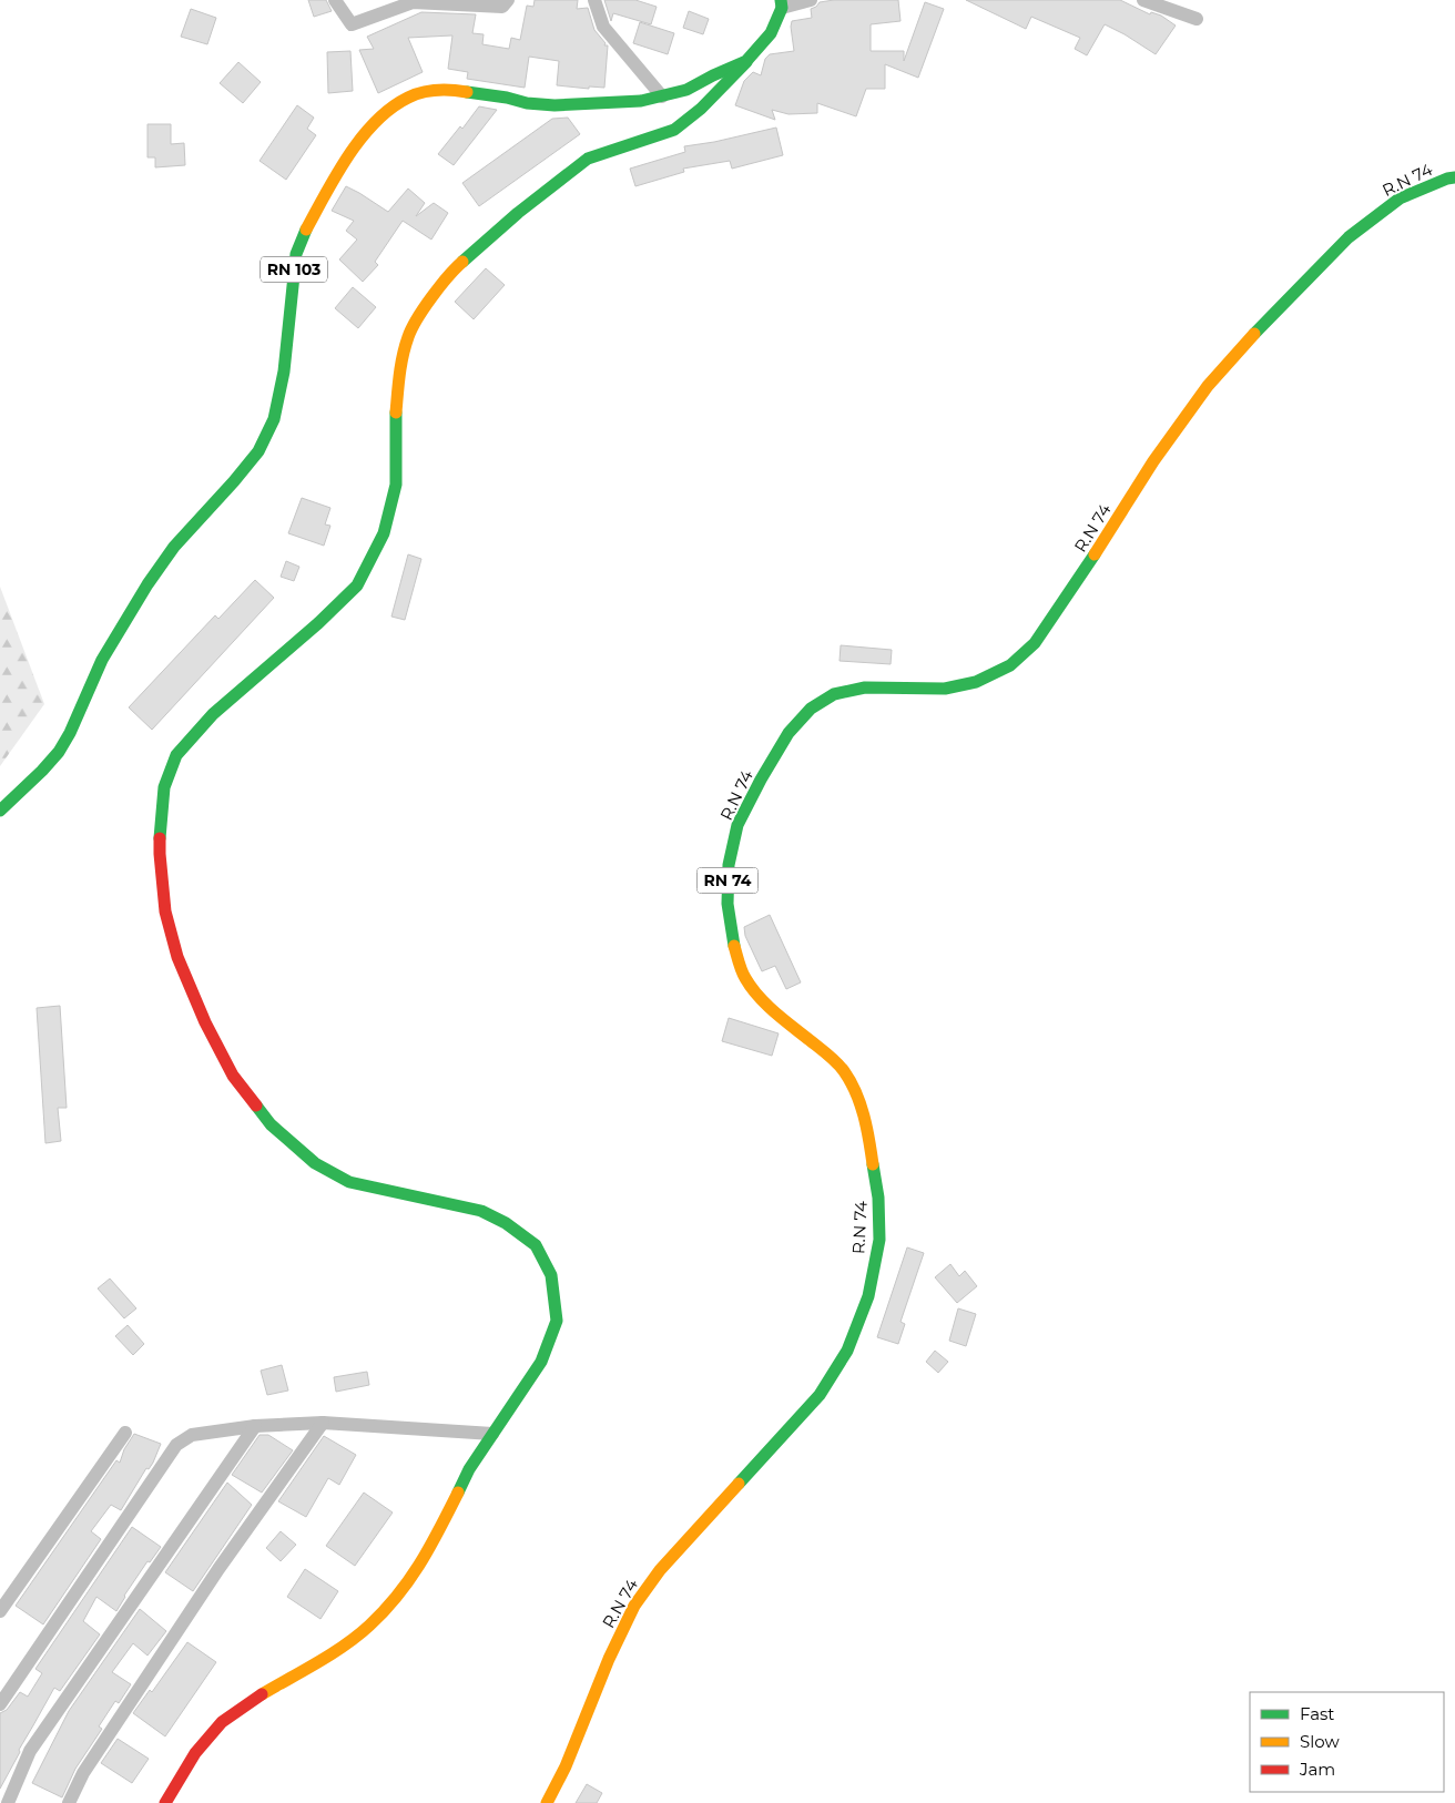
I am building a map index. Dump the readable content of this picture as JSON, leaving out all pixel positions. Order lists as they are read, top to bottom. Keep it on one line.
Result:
{"streets":{"main road":["R.N 74","RN 103","RN 74"]},"legend":["Fast","Slow","Jam"]}
